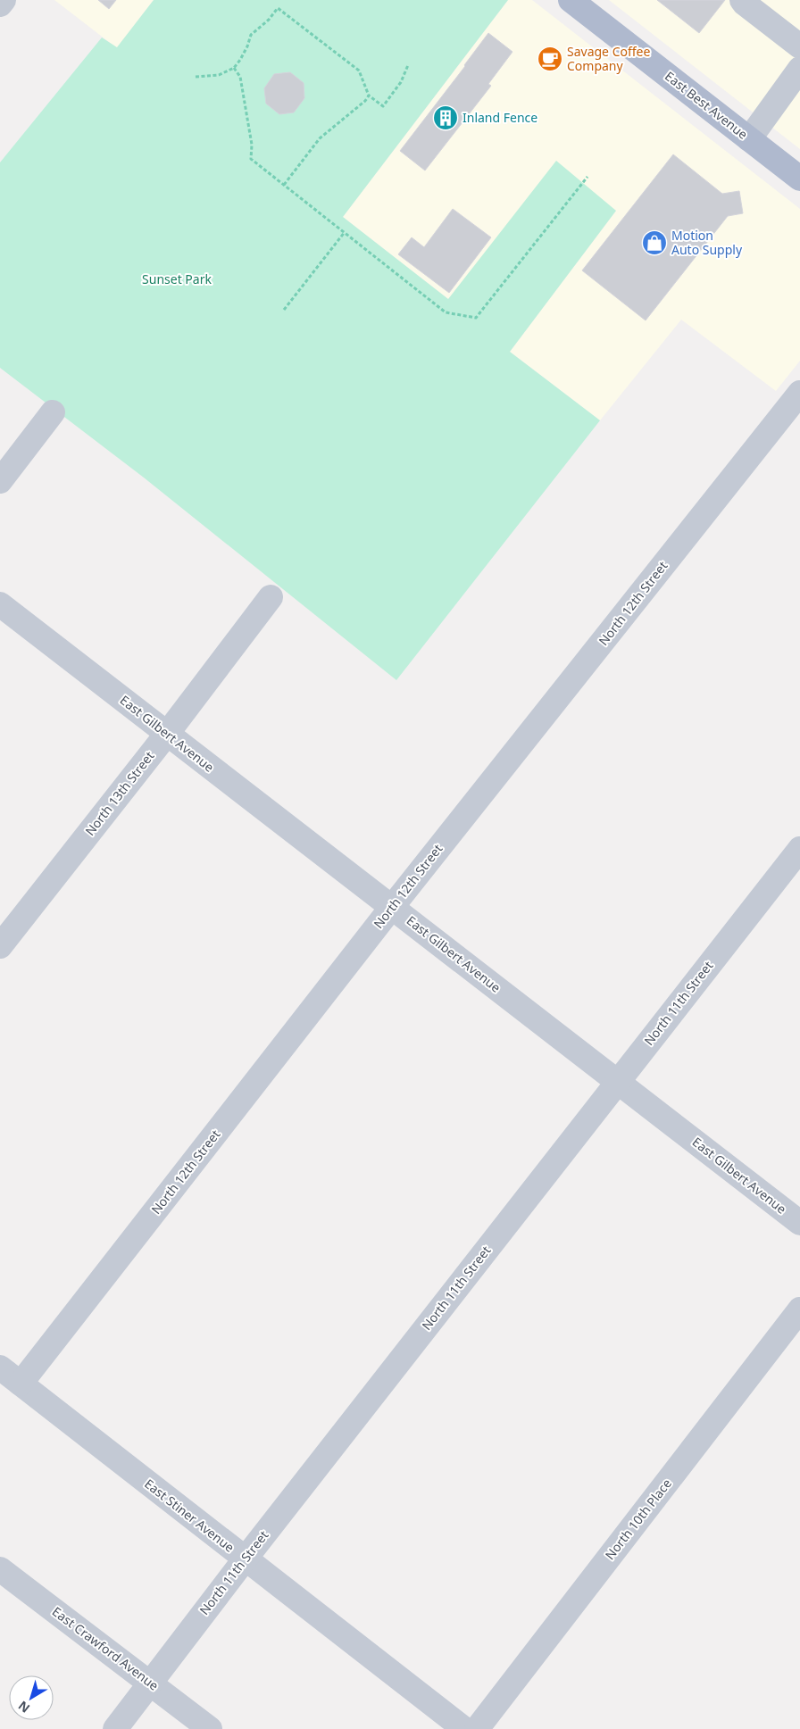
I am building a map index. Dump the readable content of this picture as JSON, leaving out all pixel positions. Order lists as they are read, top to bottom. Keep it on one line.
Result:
{"streets":{"main road":["East Best Avenue"],"street":["North 12th Street","East Gilbert Avenue","North 13th Street","North 11th Street","East Stiner Avenue","North 10th Place","East Crawford Avenue"]},"crossings":[["North 12th Street","East Gilbert Avenue"],["North 12th Street","East Stiner Avenue"],["East Gilbert Avenue","North 13th Street"],["East Gilbert Avenue","North 11th Street"],["North 11th Street","East Stiner Avenue"],["North 11th Street","East Crawford Avenue"]],"parks":["Sunset Park"],"places":{"cafe":["Savage Coffee Company"],"building":["Inland Fence"],"shop":["Motion Auto Supply"]},"north":"bottom left"}
